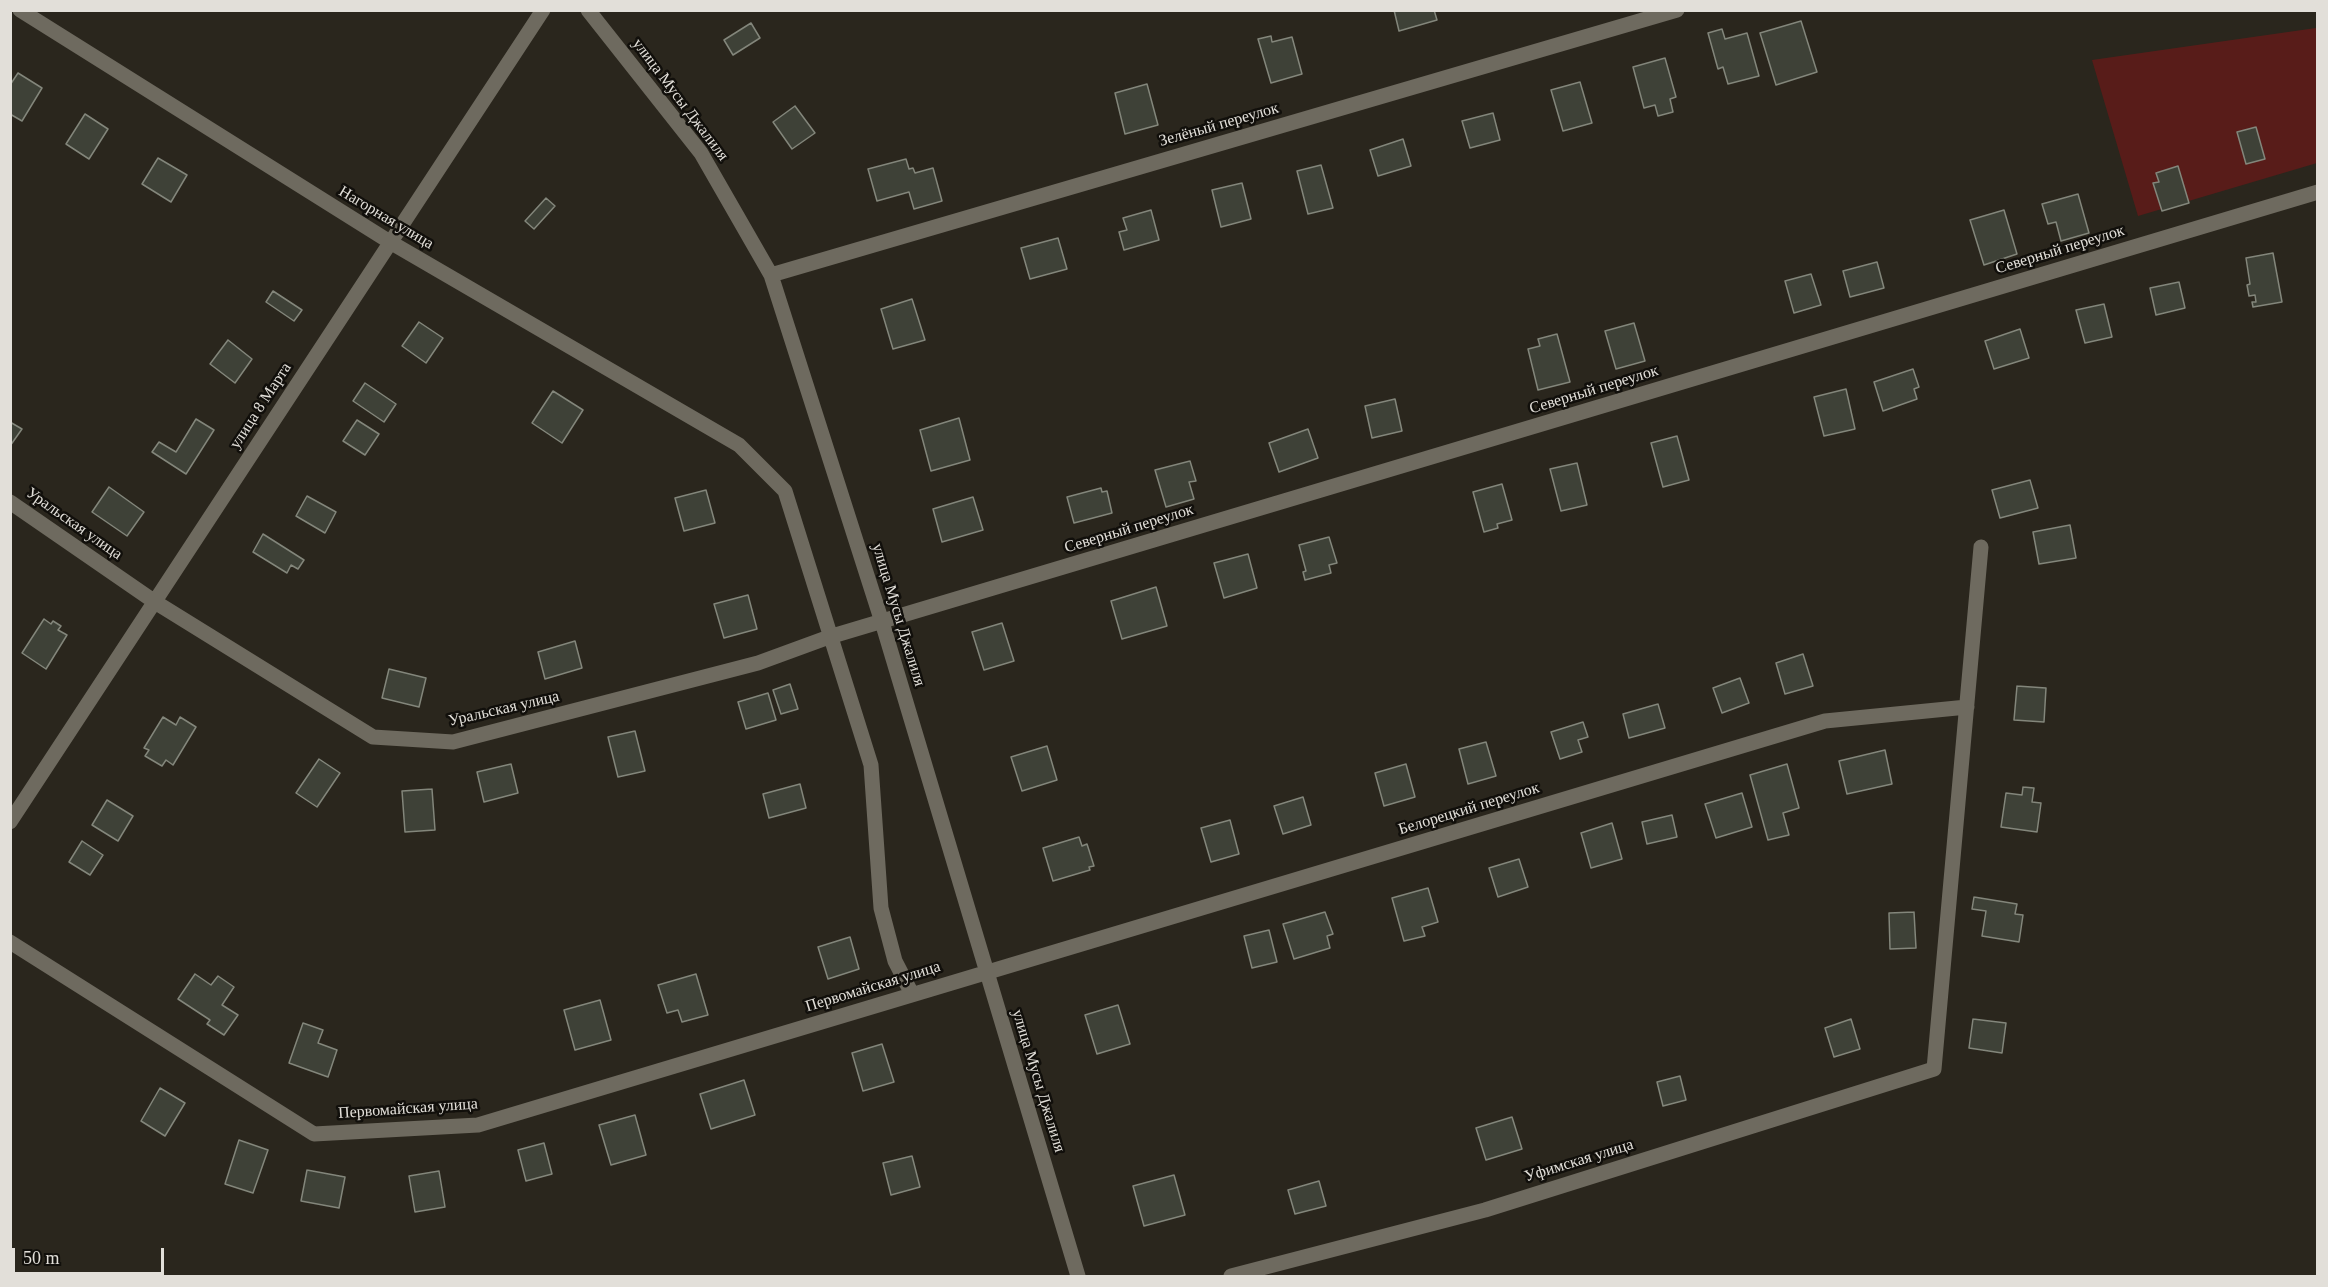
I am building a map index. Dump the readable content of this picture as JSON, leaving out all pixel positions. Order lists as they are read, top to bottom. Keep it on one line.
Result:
{"streets":{"street":["улица Мусы Джалиля","Зелёный переулок","Нагорная улица","Северный переулок","улица 8 Марта","Уральская улица","Белорецкий переулок","Первомайская улица","Уфимская улица"]},"crossings":[["улица Мусы Джалиля","Зелёный переулок"],["улица Мусы Джалиля","Северный переулок"],["улица Мусы Джалиля","Уральская улица"],["улица Мусы Джалиля","Белорецкий переулок"],["улица Мусы Джалиля","Первомайская улица"],["Нагорная улица","улица 8 Марта"],["Нагорная улица","Уральская улица"],["Нагорная улица","Первомайская улица"],["Северный переулок","Уральская улица"],["улица 8 Марта","Уральская улица"],["Белорецкий переулок","Первомайская улица"],["Белорецкий переулок","Уфимская улица"]],"scale_bar":"50 m"}
